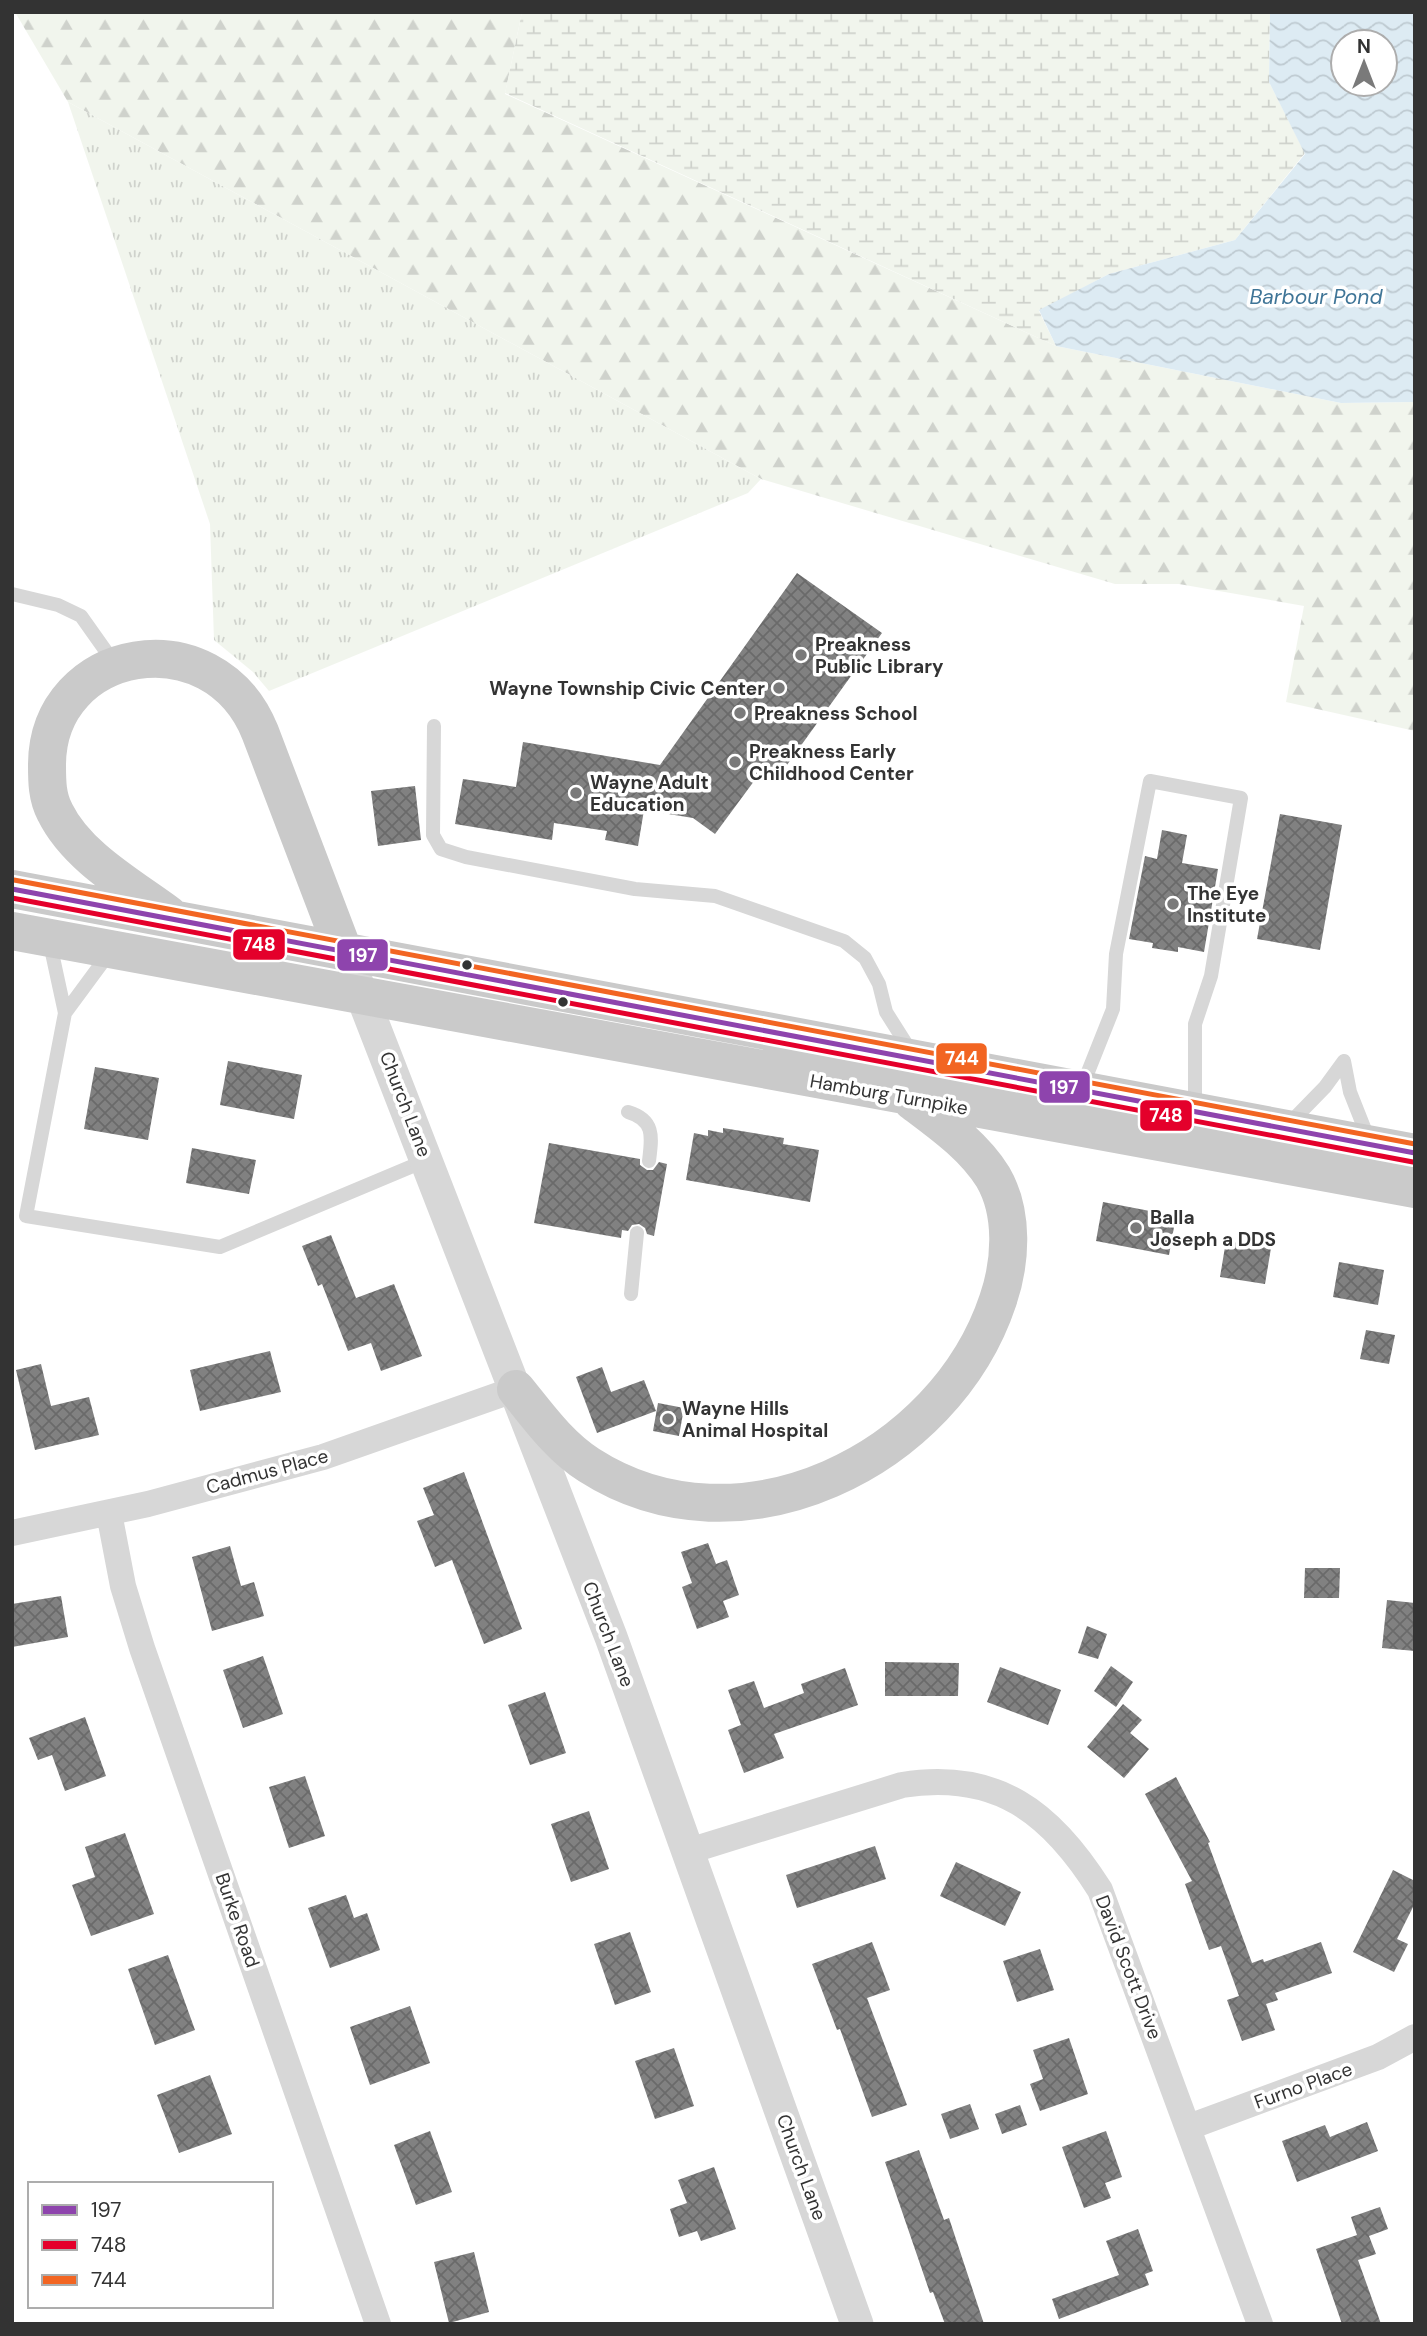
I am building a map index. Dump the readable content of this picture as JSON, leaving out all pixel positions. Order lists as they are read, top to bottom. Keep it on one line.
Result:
{"streets":{"main road":["Hamburg Turnpike"],"street":["Church Lane","Cadmus Place","Burke Road","David Scott Drive","Furno Place"]},"crossings":[["Hamburg Turnpike","Church Lane"],["Church Lane","Cadmus Place"],["Church Lane","David Scott Drive"],["Cadmus Place","Burke Road"],["David Scott Drive","Furno Place"]],"water":["Barbour Pond"],"places":["Preakness Public Library","Wayne Township Civic Center","Preakness School","Preakness Early Childhood Center","Wayne Adult Education","The Eye Institute","Balla Joseph a DDS","Wayne Hills Animal Hospital"],"lines":["transit line 744","transit line 197","transit line 748"],"legend":["197","748","744"],"north":"top"}
